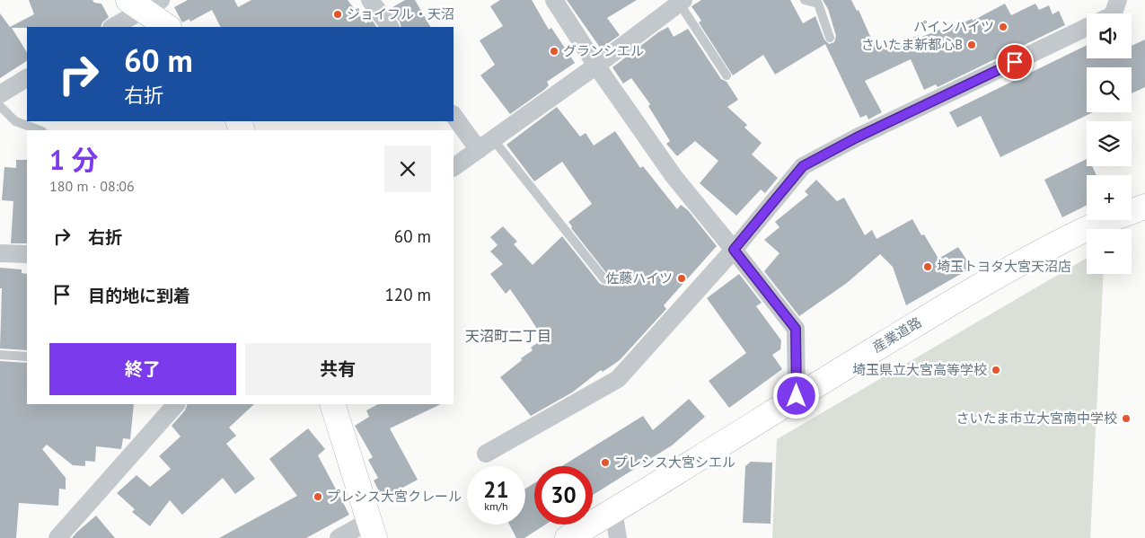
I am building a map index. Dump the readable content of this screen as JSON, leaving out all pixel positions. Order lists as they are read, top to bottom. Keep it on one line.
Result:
{"streets":{"main road":["産業道路"]},"districts":["天沼町二丁目"],"places":["ジョイフル・天沼","パインハイツ","さいたま新都心B","グランシエル","埼玉トヨタ大宮天沼店","佐藤ハイツ","埼玉県立大宮高等学校","さいたま市立大宮南中学校","プレシス大宮シエル","プレシス大宮クレール"],"page":{"map_buttons":["+","−"],"turn":["60 m","右折"],"heading":["1 分","180 m · 08:06"],"list":[{"name":"右折","value":"60 m"},{"name":"目的地に到着","value":"120 m"}],"buttons":["終了","共有"],"speed":"21 km/h","limit":"30"}}
